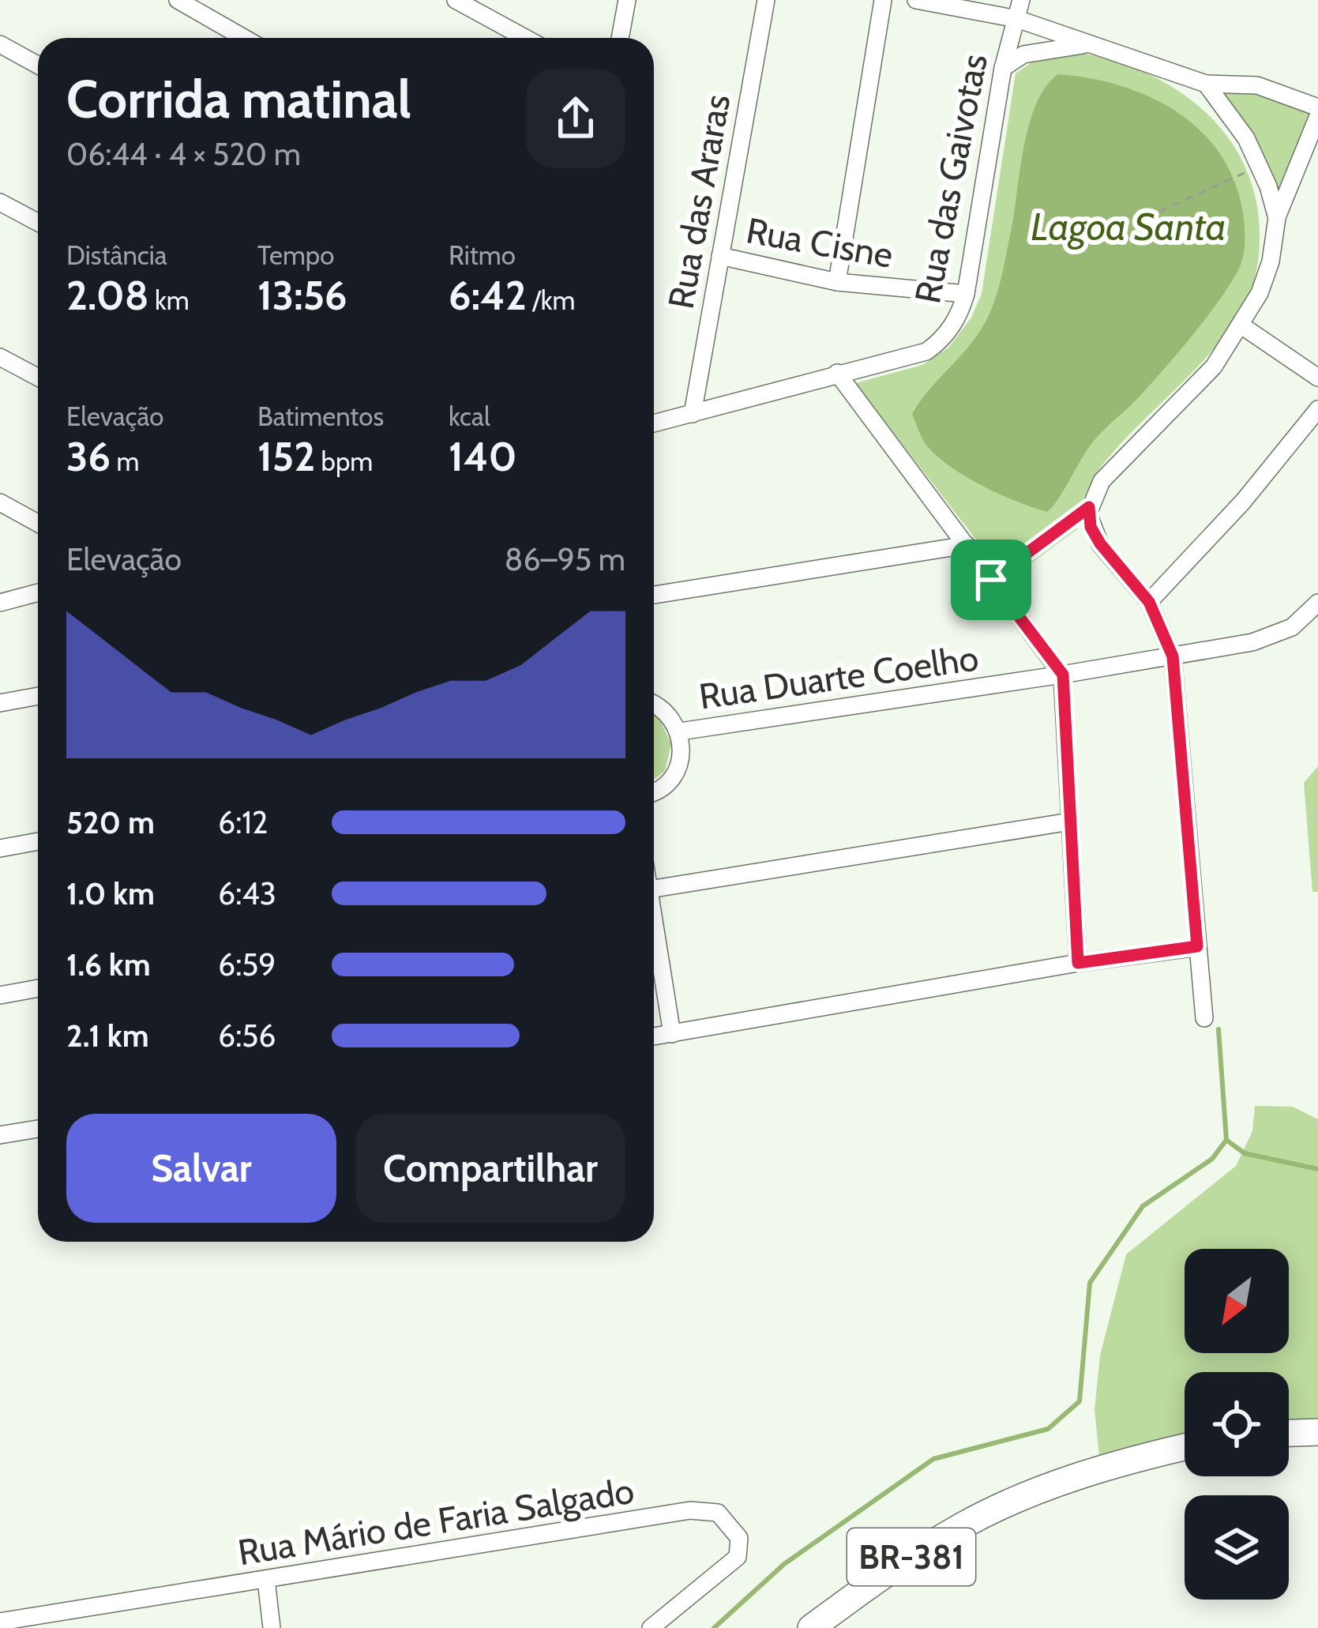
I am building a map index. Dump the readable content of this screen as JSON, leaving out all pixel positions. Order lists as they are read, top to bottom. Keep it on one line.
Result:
{"streets":{"highway":["BR-381"],"street":["Rua das Gaivotas","Rua das Araras","Rua Cisne","Rua Duarte Coelho","Rua Mário de Faria Salgado"]},"crossings":[["Rua das Gaivotas","Rua das Araras"],["Rua das Gaivotas","Rua Cisne"],["Rua das Araras","Rua Cisne"]],"water":["Lagoa Santa"],"north":"bottom left","page":{"heading":["Corrida matinal","06:44 · 4 × 520 m"],"stats":[["Distância","2.08 km"],["Tempo","13:56"],["Ritmo","6:42 /km"],["Elevação","36 m"],["Batimentos","152 bpm"],["kcal","140"]],"chart":["Elevação","86–95 m"],"list":[{"name":"520 m","note":"6:12"},{"name":"1.0 km","note":"6:43"},{"name":"1.6 km","note":"6:59"},{"name":"2.1 km","note":"6:56"}],"buttons":["Salvar","Compartilhar"]}}
